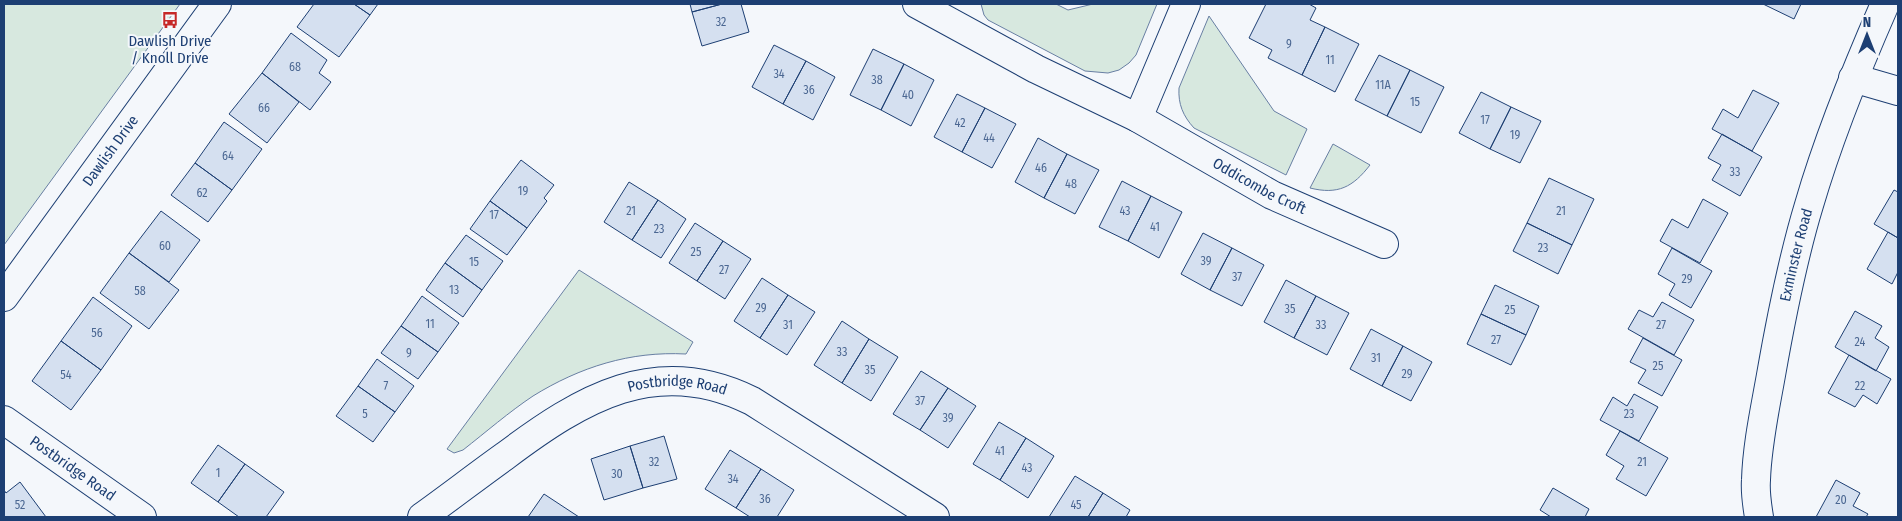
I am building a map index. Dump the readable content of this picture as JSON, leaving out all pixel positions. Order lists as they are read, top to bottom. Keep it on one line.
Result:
{"streets":{"street":["Dawlish Drive","Oddicombe Croft","Exminster Road","Postbridge Road"]},"places":{"bus stop":["Dawlish Drive / Knoll Drive"]},"house_numbers":["32","9","11","68","34","38","11A","36","40","15","66","17","42","19","44","64","46","33","48","19","62","21","43","21","17","41","23","60","23","25","39","15","27","37","29","13","58","29","35","25","11","31","33","27","56","27","24","33","9","31","25","35","29","54","7","22","37","5","23","39","41","32","21","43","1","30","34","36","20","52","45"],"north":"top"}
